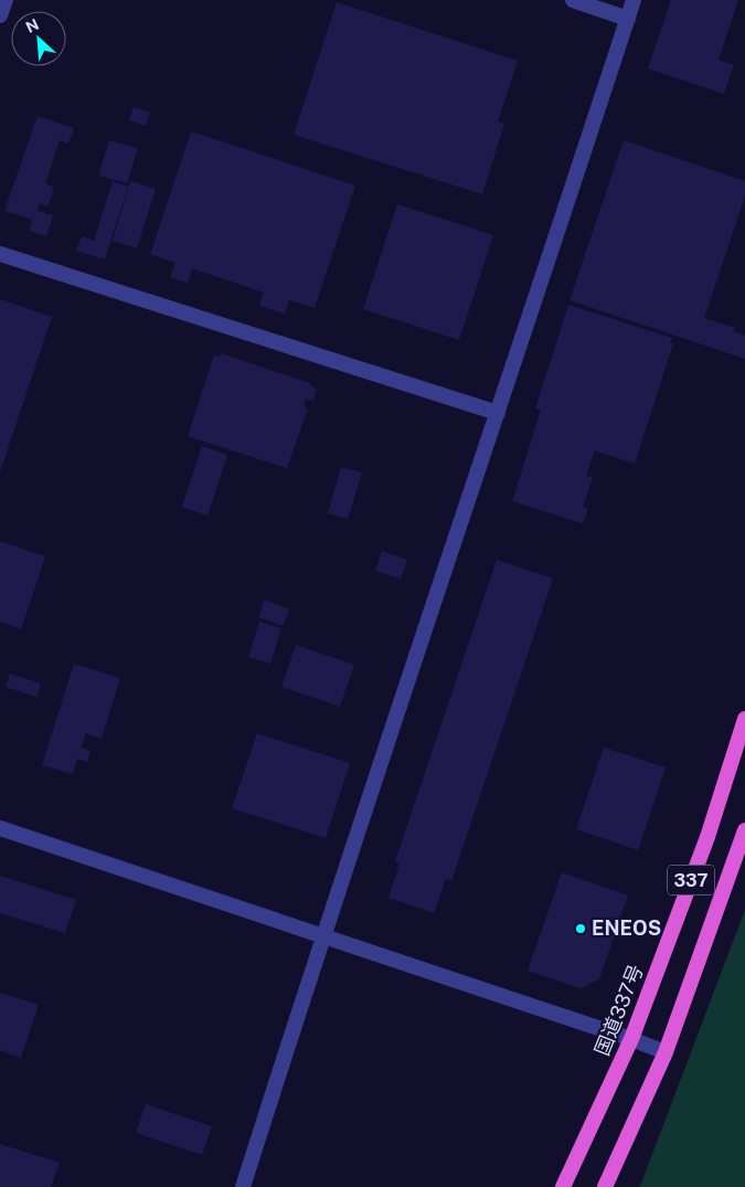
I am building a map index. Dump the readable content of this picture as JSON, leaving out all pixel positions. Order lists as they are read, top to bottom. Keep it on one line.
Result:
{"streets":{"highway":["337","国道337号"]},"places":["ENEOS"],"north":"top left"}
